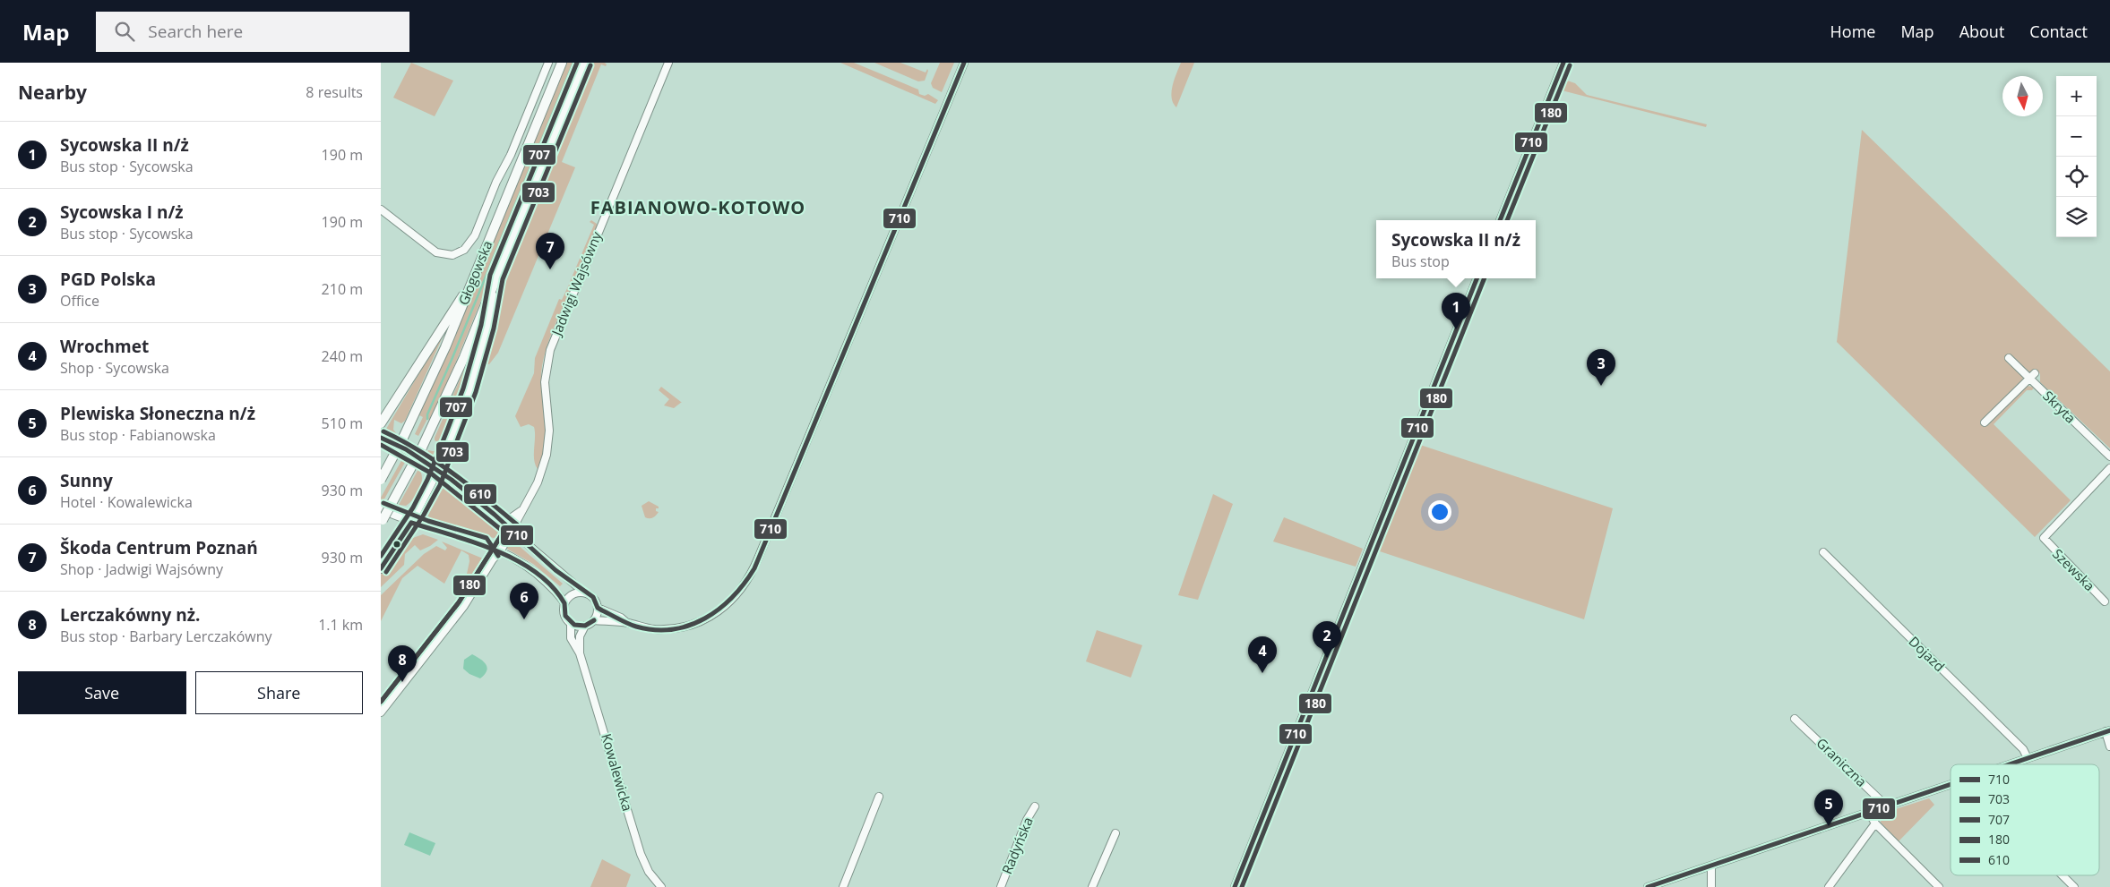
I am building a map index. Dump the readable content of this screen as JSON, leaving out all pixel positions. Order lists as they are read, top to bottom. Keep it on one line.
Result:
{"streets":{"main road":["Głogowska"],"street":["Jadwigi Wajsówny","Skryta","Szewska","Dojazd","Graniczna","Kowalewicka","Radyńska"]},"districts":["FABIANOWO-KOTOWO"],"lines":["transit line 710","transit line 707","transit line 703","transit line 180","transit line 610"],"legend":["710","703","707","180","610"],"north":"bottom","page":{"header":"Map","search":"Search here","nav":["Home","Map","About","Contact"],"heading":["Nearby","8 results"],"map_buttons":["+","−"],"list":[{"mark":"1","name":"Sycowska II n/ż","note":"Bus stop · Sycowska","value":"190 m"},{"mark":"2","name":"Sycowska I n/ż","note":"Bus stop · Sycowska","value":"190 m"},{"mark":"3","name":"PGD Polska","note":"Office","value":"210 m"},{"mark":"4","name":"Wrochmet","note":"Shop · Sycowska","value":"240 m"},{"mark":"5","name":"Plewiska Słoneczna n/ż","note":"Bus stop · Fabianowska","value":"510 m"},{"mark":"6","name":"Sunny","note":"Hotel · Kowalewicka","value":"930 m"},{"mark":"7","name":"Škoda Centrum Poznań","note":"Shop · Jadwigi Wajsówny","value":"930 m"},{"mark":"8","name":"Lerczakówny nż.","note":"Bus stop · Barbary Lerczakówny","value":"1.1 km"}],"popup":["Sycowska II n/ż","Bus stop"],"pins":["7","1","3","6","2","4","8","5"],"buttons":["Save","Share"]}}
